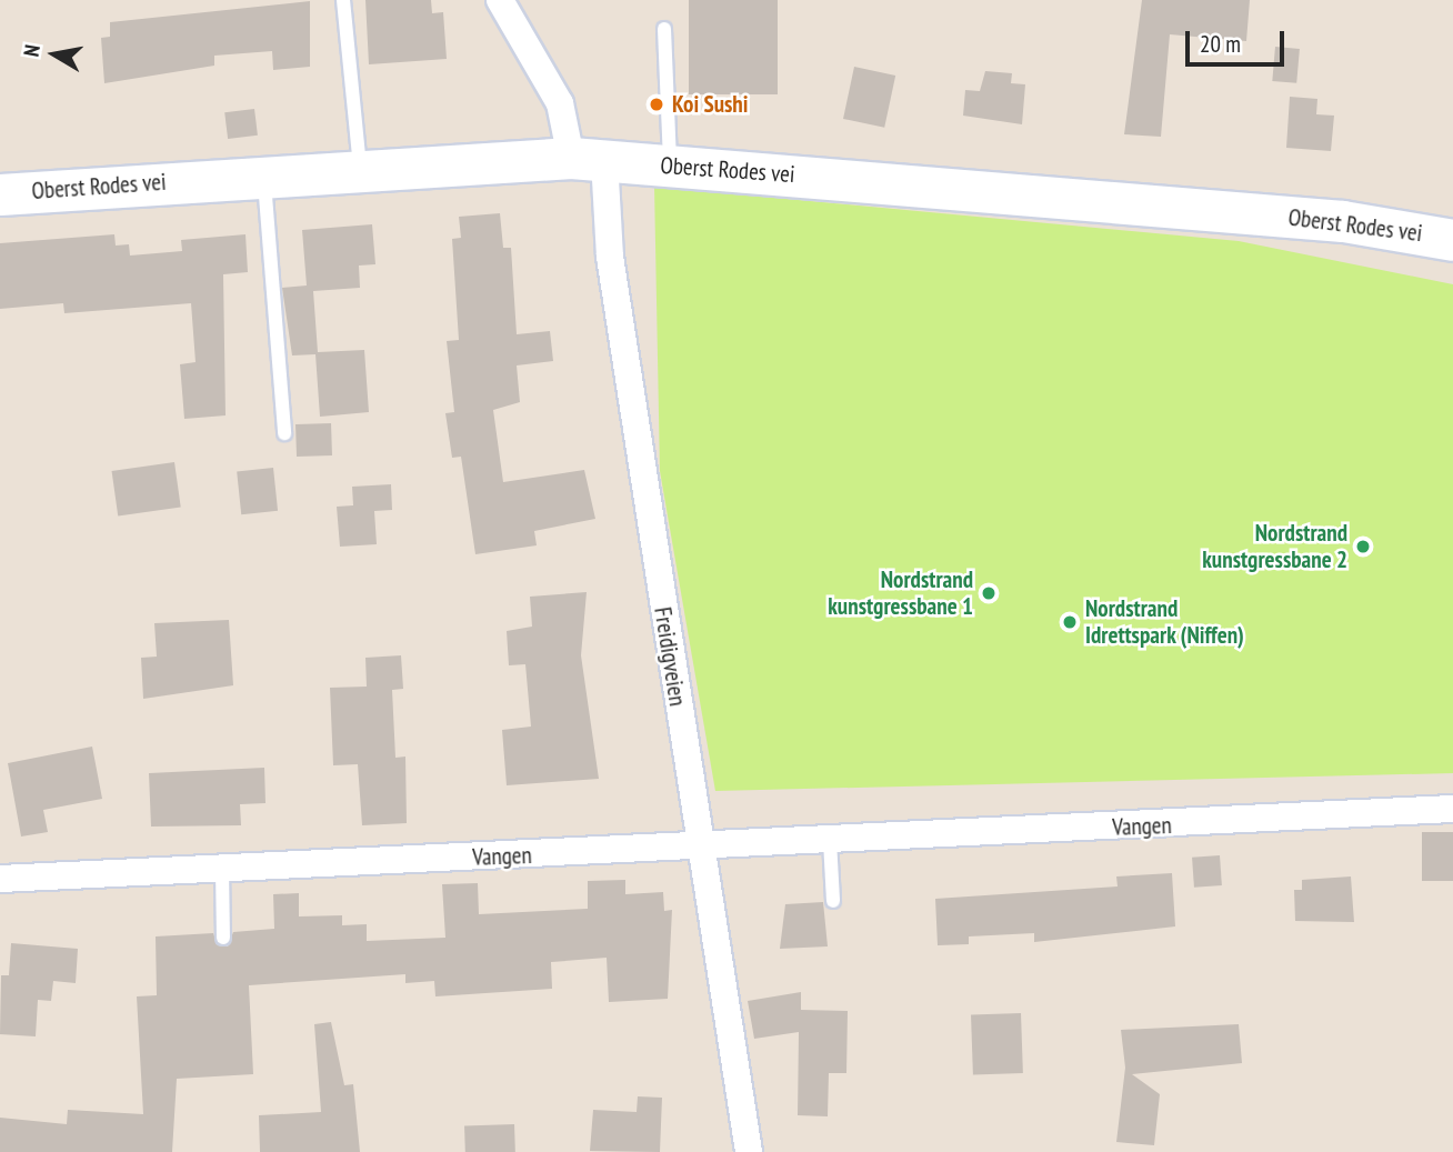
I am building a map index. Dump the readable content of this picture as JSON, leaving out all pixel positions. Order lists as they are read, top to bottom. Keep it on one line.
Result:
{"streets":{"street":["Oberst Rodes vei","Freidigveien","Vangen"]},"crossings":[["Oberst Rodes vei","Freidigveien"],["Freidigveien","Vangen"]],"places":["Koi Sushi","Nordstrand kunstgressbane 2","Nordstrand kunstgressbane 1","Nordstrand Idrettspark (Niffen)"],"scale_bar":"20 m","north":"left"}
